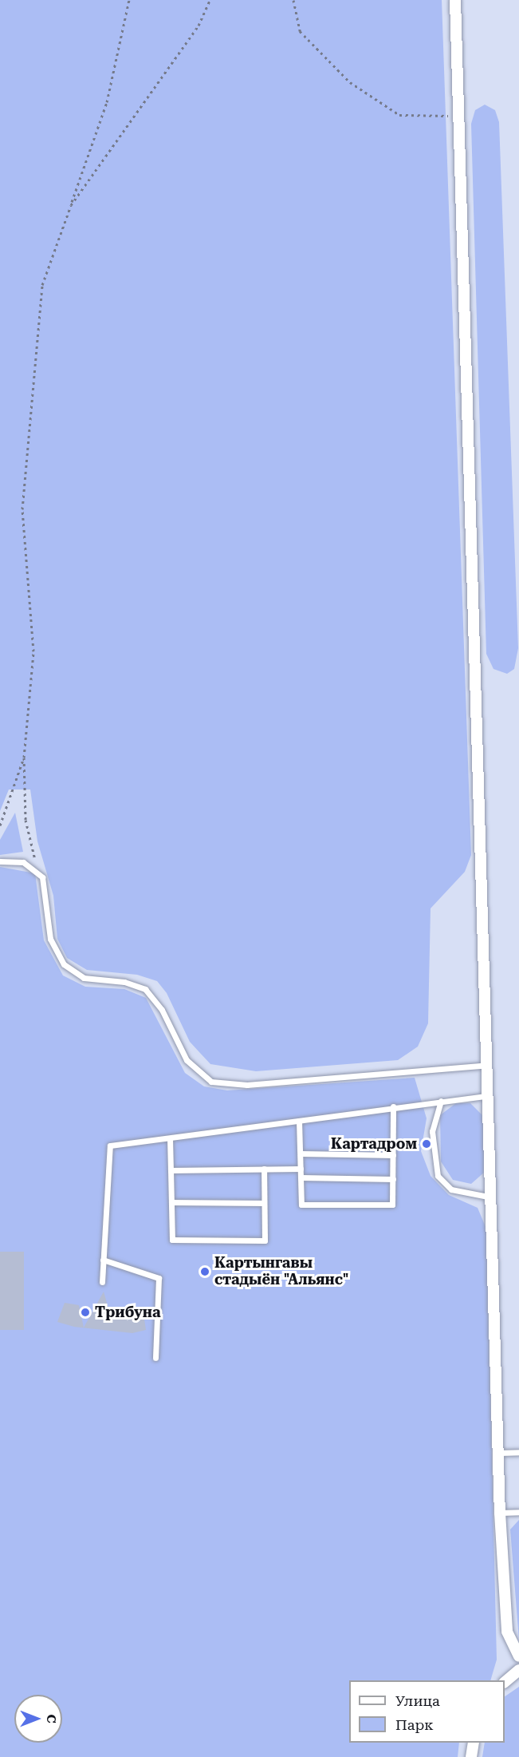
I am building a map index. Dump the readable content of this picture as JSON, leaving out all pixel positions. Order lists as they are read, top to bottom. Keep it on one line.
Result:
{"places":["Картадром","Картынгавы стадыён \"Альянс\"","Трибуна"],"legend":["Улица","Парк"],"north":"right"}
